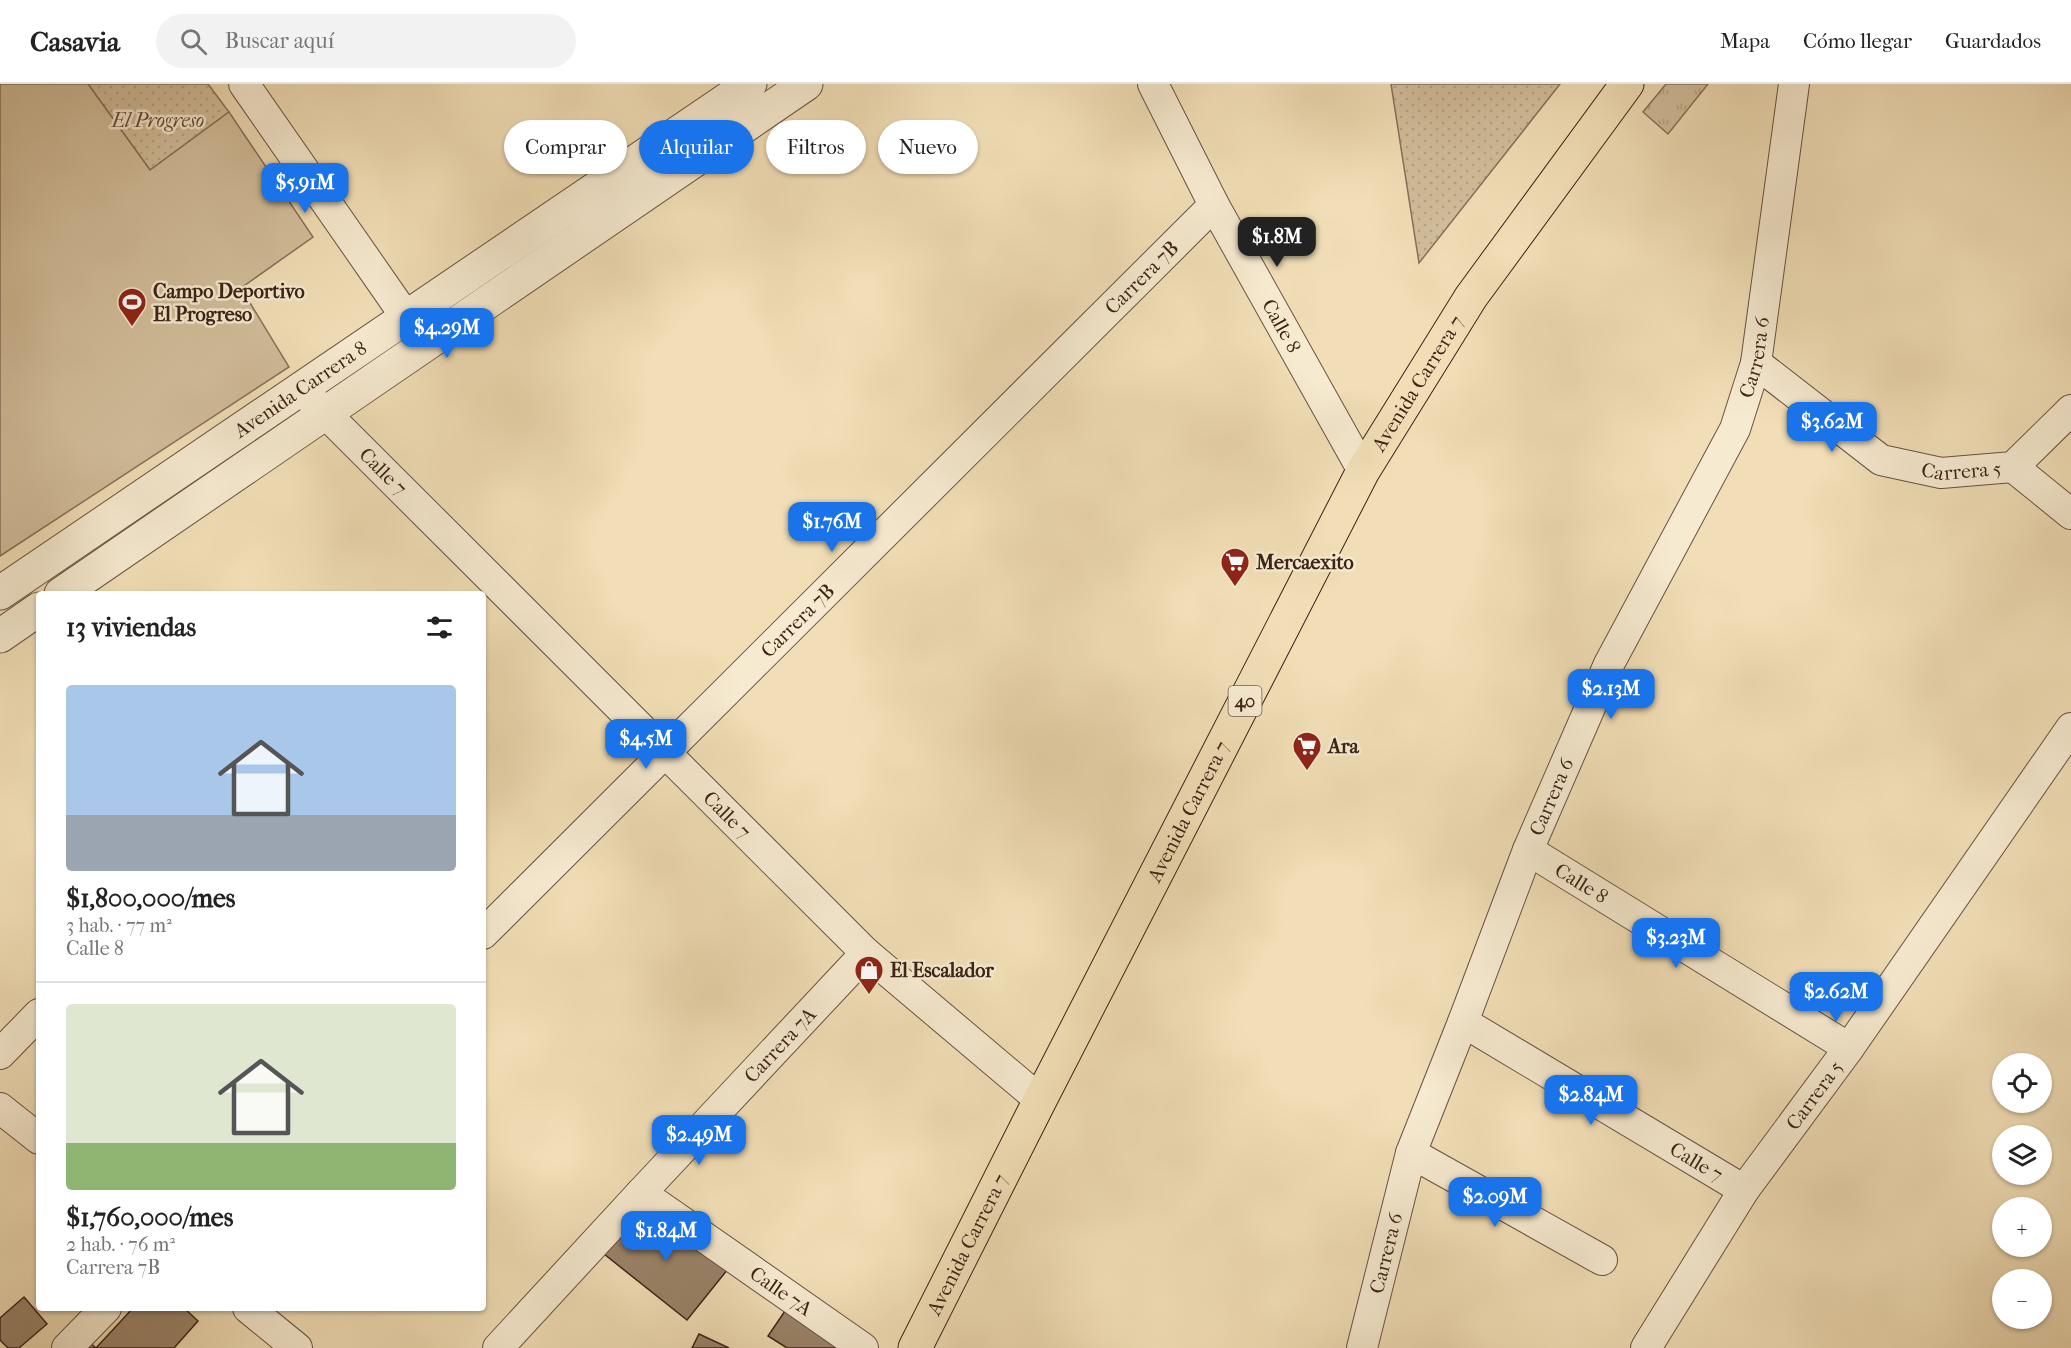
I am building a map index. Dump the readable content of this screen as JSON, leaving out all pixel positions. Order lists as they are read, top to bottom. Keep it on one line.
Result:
{"streets":{"main road":["Avenida Carrera 7","40"],"street":["Carrera 7B","Calle 8","Carrera 6","Avenida Carrera 8","Carrera 5","Calle 7","Carrera 7A","Calle 7A"]},"crossings":[["Carrera 7B","Calle 8"],["Carrera 7B","Calle 7"],["Calle 8","Carrera 6"],["Calle 8","Avenida Carrera 7"],["Calle 8","Carrera 5"],["Carrera 6","Carrera 5"],["Carrera 6","Calle 7"],["Avenida Carrera 7","Calle 7"],["Avenida Carrera 8","Calle 7"],["Carrera 5","Calle 7"],["Calle 7","Carrera 7A"],["Carrera 7A","Calle 7A"]],"parks":["El Progreso"],"places":{"sports":["Campo Deportivo El Progreso"],"supermarket":["Mercaexito","Ara"],"shop":["El Escalador"]},"page":{"header":"Casavia","search":"Buscar aquí","nav":["Mapa","Cómo llegar","Guardados"],"chip":["Comprar","Alquilar","Filtros","Nuevo"],"price":["$5.91M","$1.8M","$4.29M","$3.62M","$1.76M","$2.13M","$4.5M","$3.23M","$2.62M","$2.84M","$2.49M","$2.09M","$1.84M"],"heading":"13 viviendas","list":[{"name":"$1,800,000/mes","note":"3 hab. · 77 m² · Calle 8"},{"name":"$1,760,000/mes","note":"2 hab. · 76 m² · Carrera 7B"}],"map_buttons":["+","−"]}}
